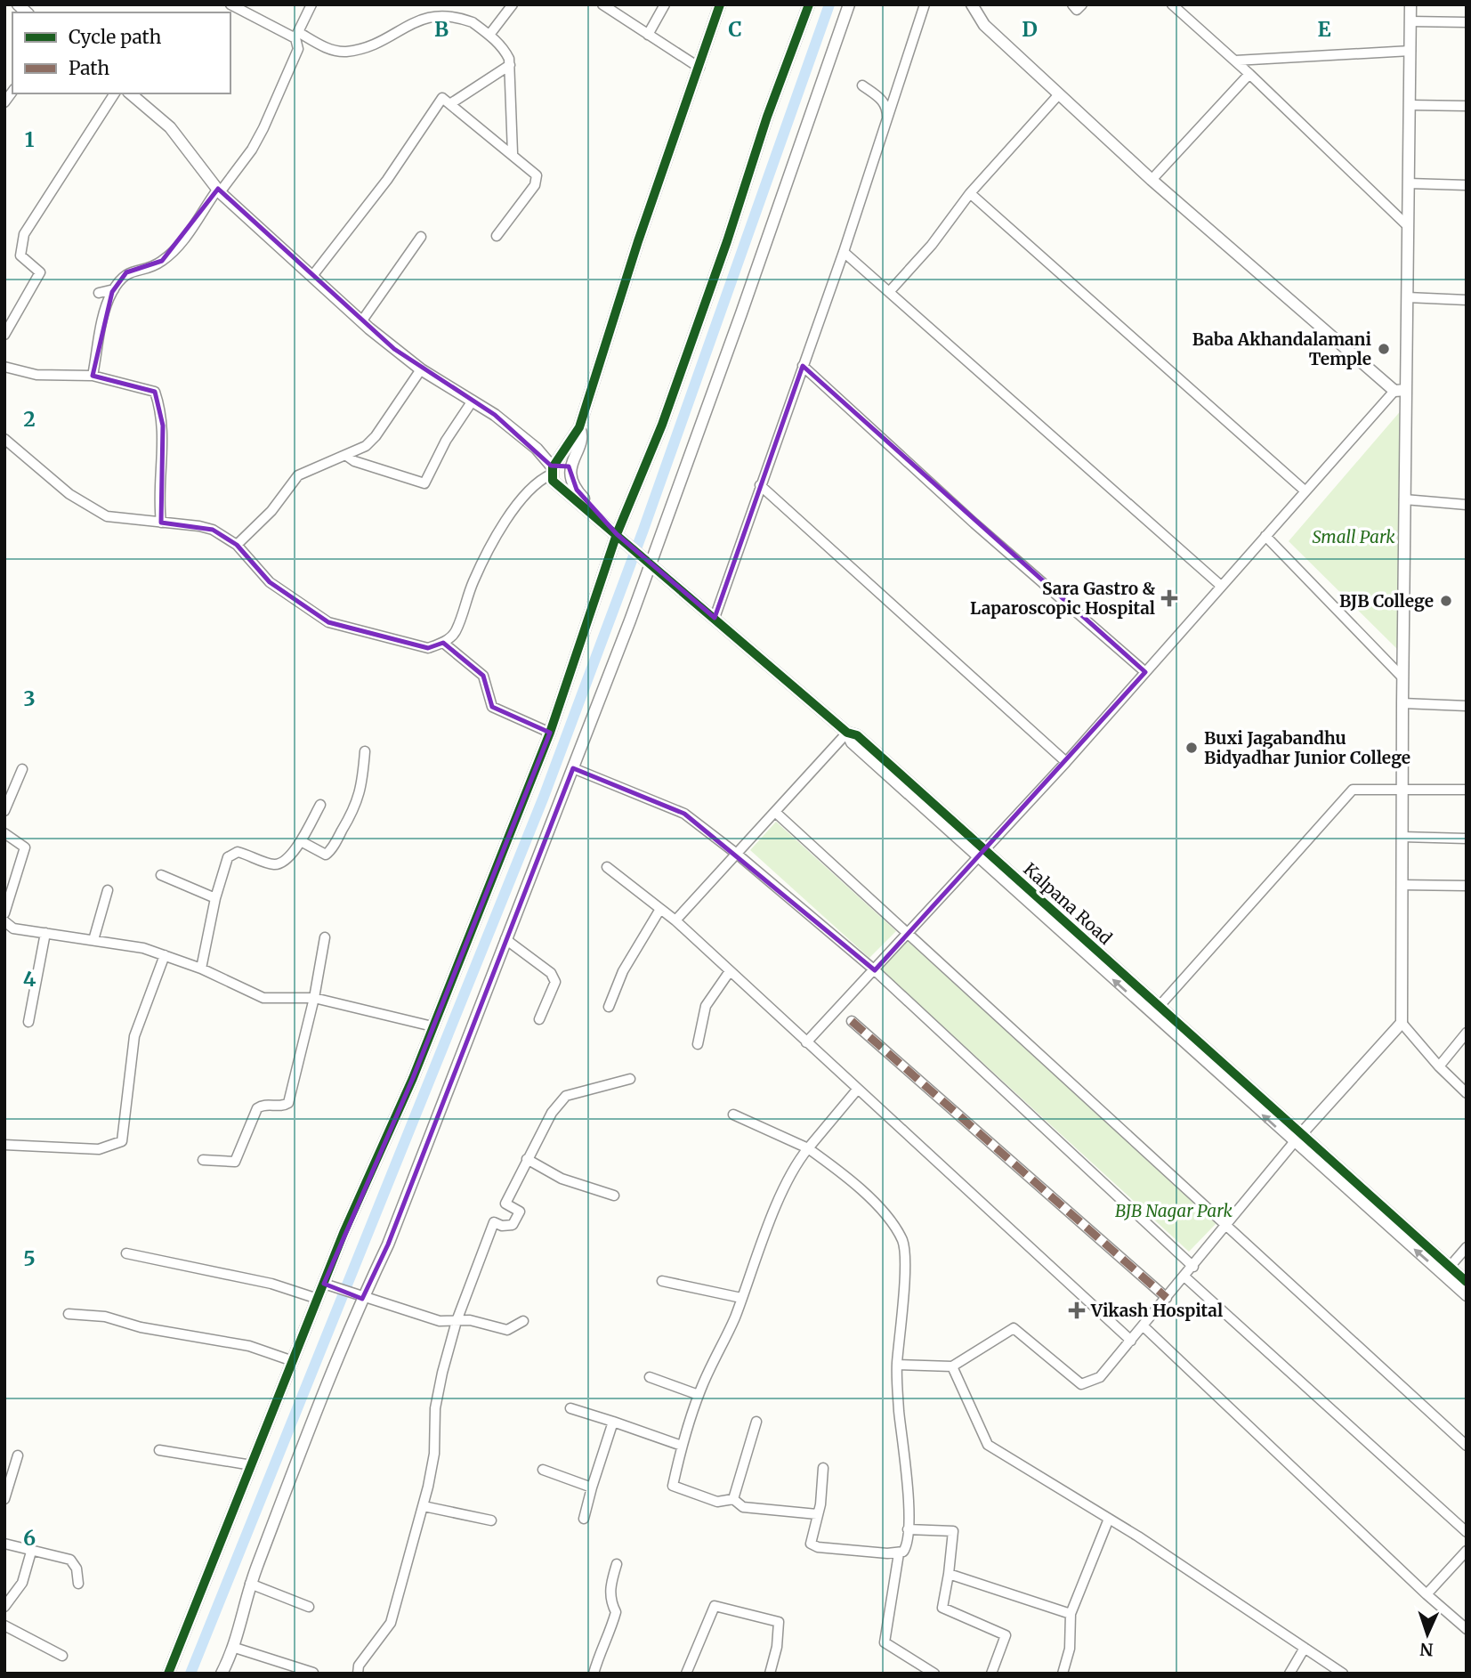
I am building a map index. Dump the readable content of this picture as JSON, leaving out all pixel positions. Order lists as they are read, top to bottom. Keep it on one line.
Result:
{"streets":{"street":["Kalpana Road"]},"parks":["Small Park","BJB Nagar Park"],"places":{"other":["Baba Akhandalamani Temple","BJB College","Buxi Jagabandhu Bidyadhar Junior College"],"health":["Sara Gastro & Laparoscopic Hospital","Vikash Hospital"]},"legend":["Cycle path","Path"],"north":"bottom","grid":{"columns":["B","C","D","E"],"rows":["1","2","3","4","5","6"]}}
